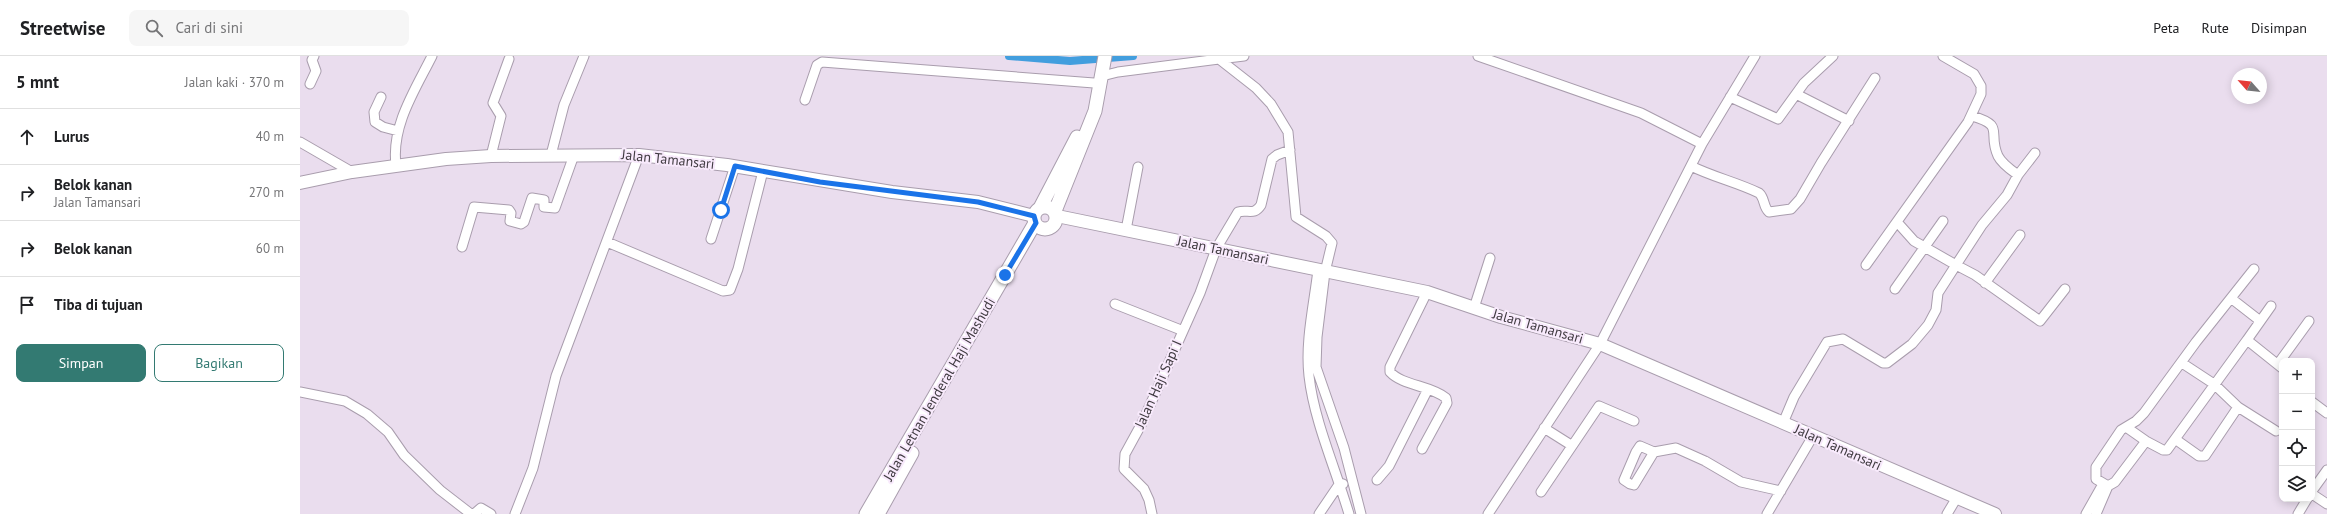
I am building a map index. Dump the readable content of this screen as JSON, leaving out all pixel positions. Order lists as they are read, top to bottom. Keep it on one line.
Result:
{"streets":{"main road":["Jalan Tamansari","Jalan Letnan Jenderal Haji Mashudi"],"street":["Jalan Haji Sapi I"]},"crossings":[["Jalan Tamansari","Jalan Haji Sapi I"],["Jalan Tamansari","Jalan Letnan Jenderal Haji Mashudi"]],"north":"top left","page":{"header":"Streetwise","search":"Cari di sini","nav":["Peta","Rute","Disimpan"],"heading":["5 mnt","Jalan kaki · 370 m"],"list":[["Lurus","40 m"],["Belok kanan","Jalan Tamansari","270 m"],["Belok kanan","60 m"],"Tiba di tujuan"],"buttons":["Simpan","Bagikan"],"map_buttons":["+","−"]}}
